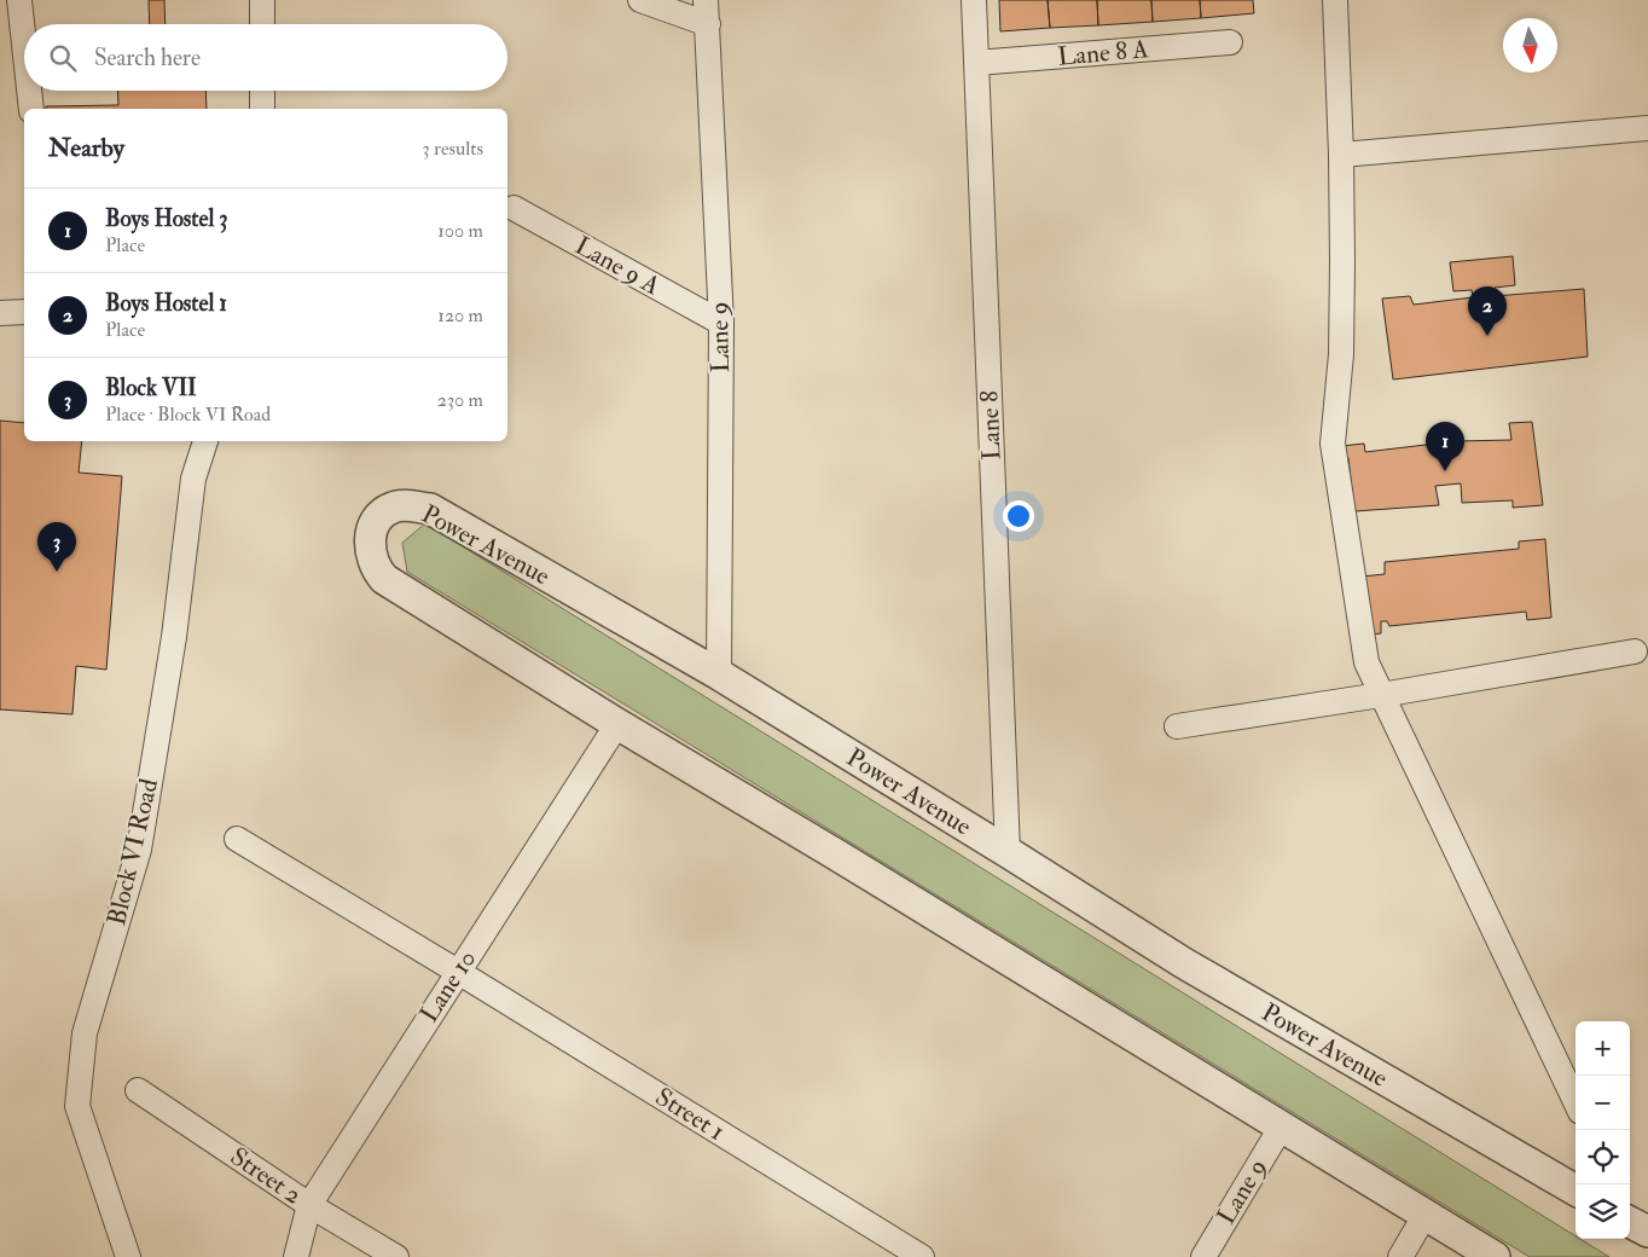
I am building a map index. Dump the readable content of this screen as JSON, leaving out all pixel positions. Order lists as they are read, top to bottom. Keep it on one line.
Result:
{"streets":{"street":["Lane 8 A","Lane 9 A","Lane 9","Lane 8","Power Avenue","Block VI Road","Lane 10","Street 1","Street 2"]},"crossings":[["Lane 8 A","Lane 8"],["Lane 9 A","Lane 9"],["Lane 9","Power Avenue"],["Lane 8","Power Avenue"],["Power Avenue","Lane 10"],["Lane 10","Street 1"],["Lane 10","Street 2"]],"north":"bottom","page":{"search":"Search here","heading":["Nearby","3 results"],"list":[{"mark":"1","name":"Boys Hostel 3","note":"Place","value":"100 m"},{"mark":"2","name":"Boys Hostel 1","note":"Place","value":"120 m"},{"mark":"3","name":"Block VII","note":"Place · Block VI Road","value":"230 m"}],"pins":["2","1","3"],"map_buttons":["+","−"]}}
